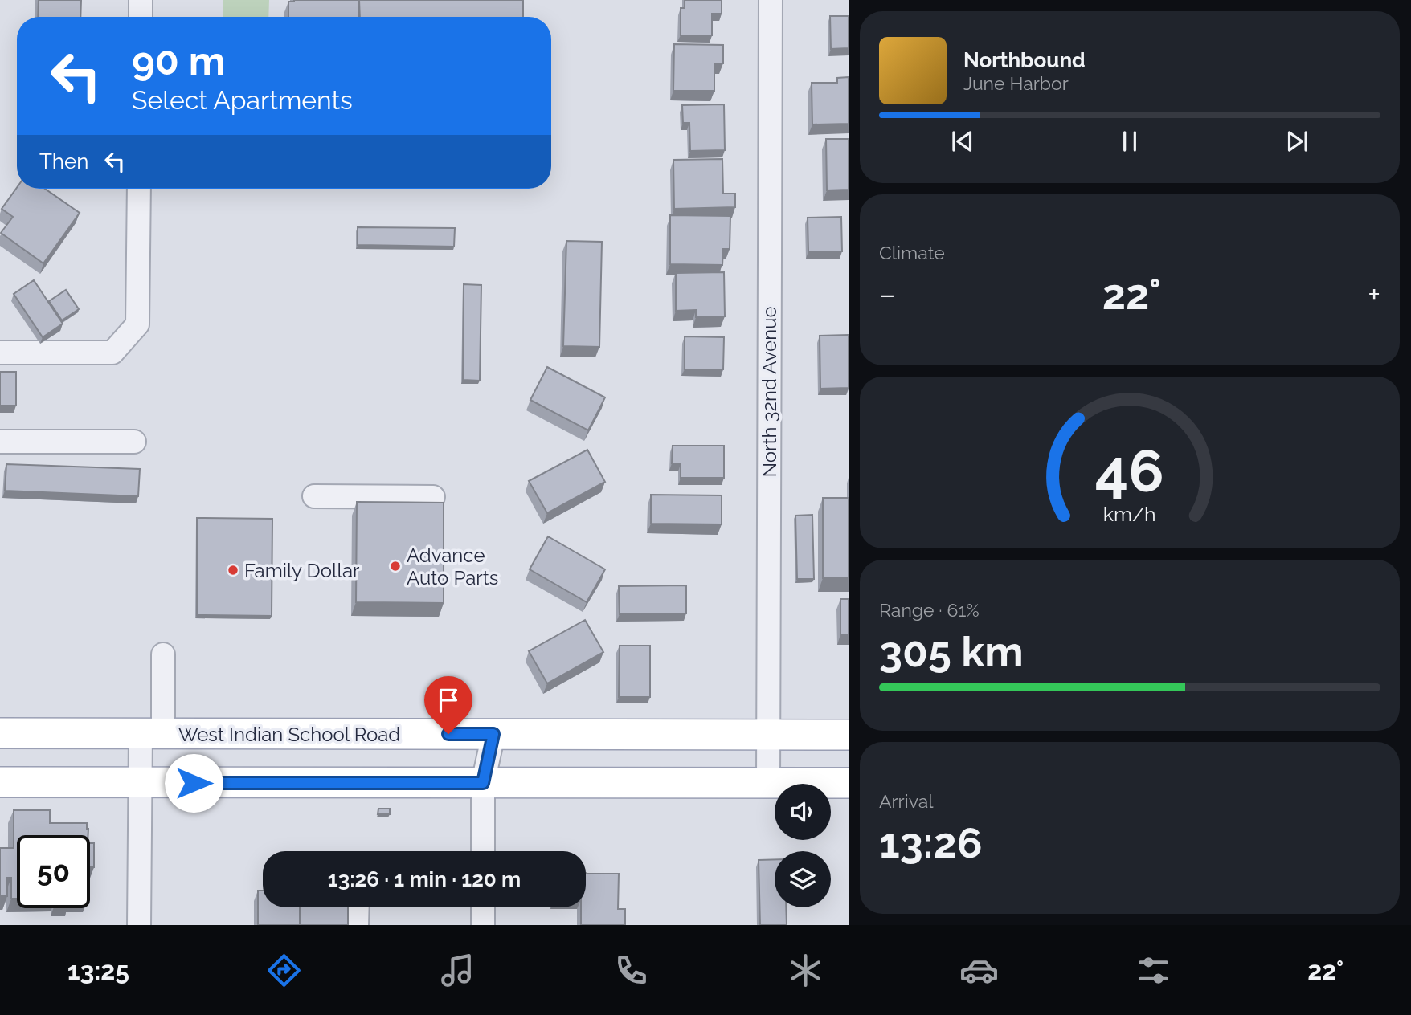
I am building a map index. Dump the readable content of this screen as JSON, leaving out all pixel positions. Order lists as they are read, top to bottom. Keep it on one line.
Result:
{"streets":{"main road":["West Indian School Road"],"street":["North 32nd Avenue"]},"crossings":[["North 32nd Avenue","West Indian School Road"]],"places":["Advance Auto Parts","Family Dollar"],"page":{"turn":["90 m","Select Apartments"],"song":["Northbound","June Harbor"],"then":"Then","tile":["Climate",["Range · 61%","305 km"],["Arrival","13:26"]],"heat":["−","22°","+"],"limit":"50","trip":"13:26 · 1 min · 120 m","tabs":["13:25","22°"],"gauge":["46","km/h"]}}
